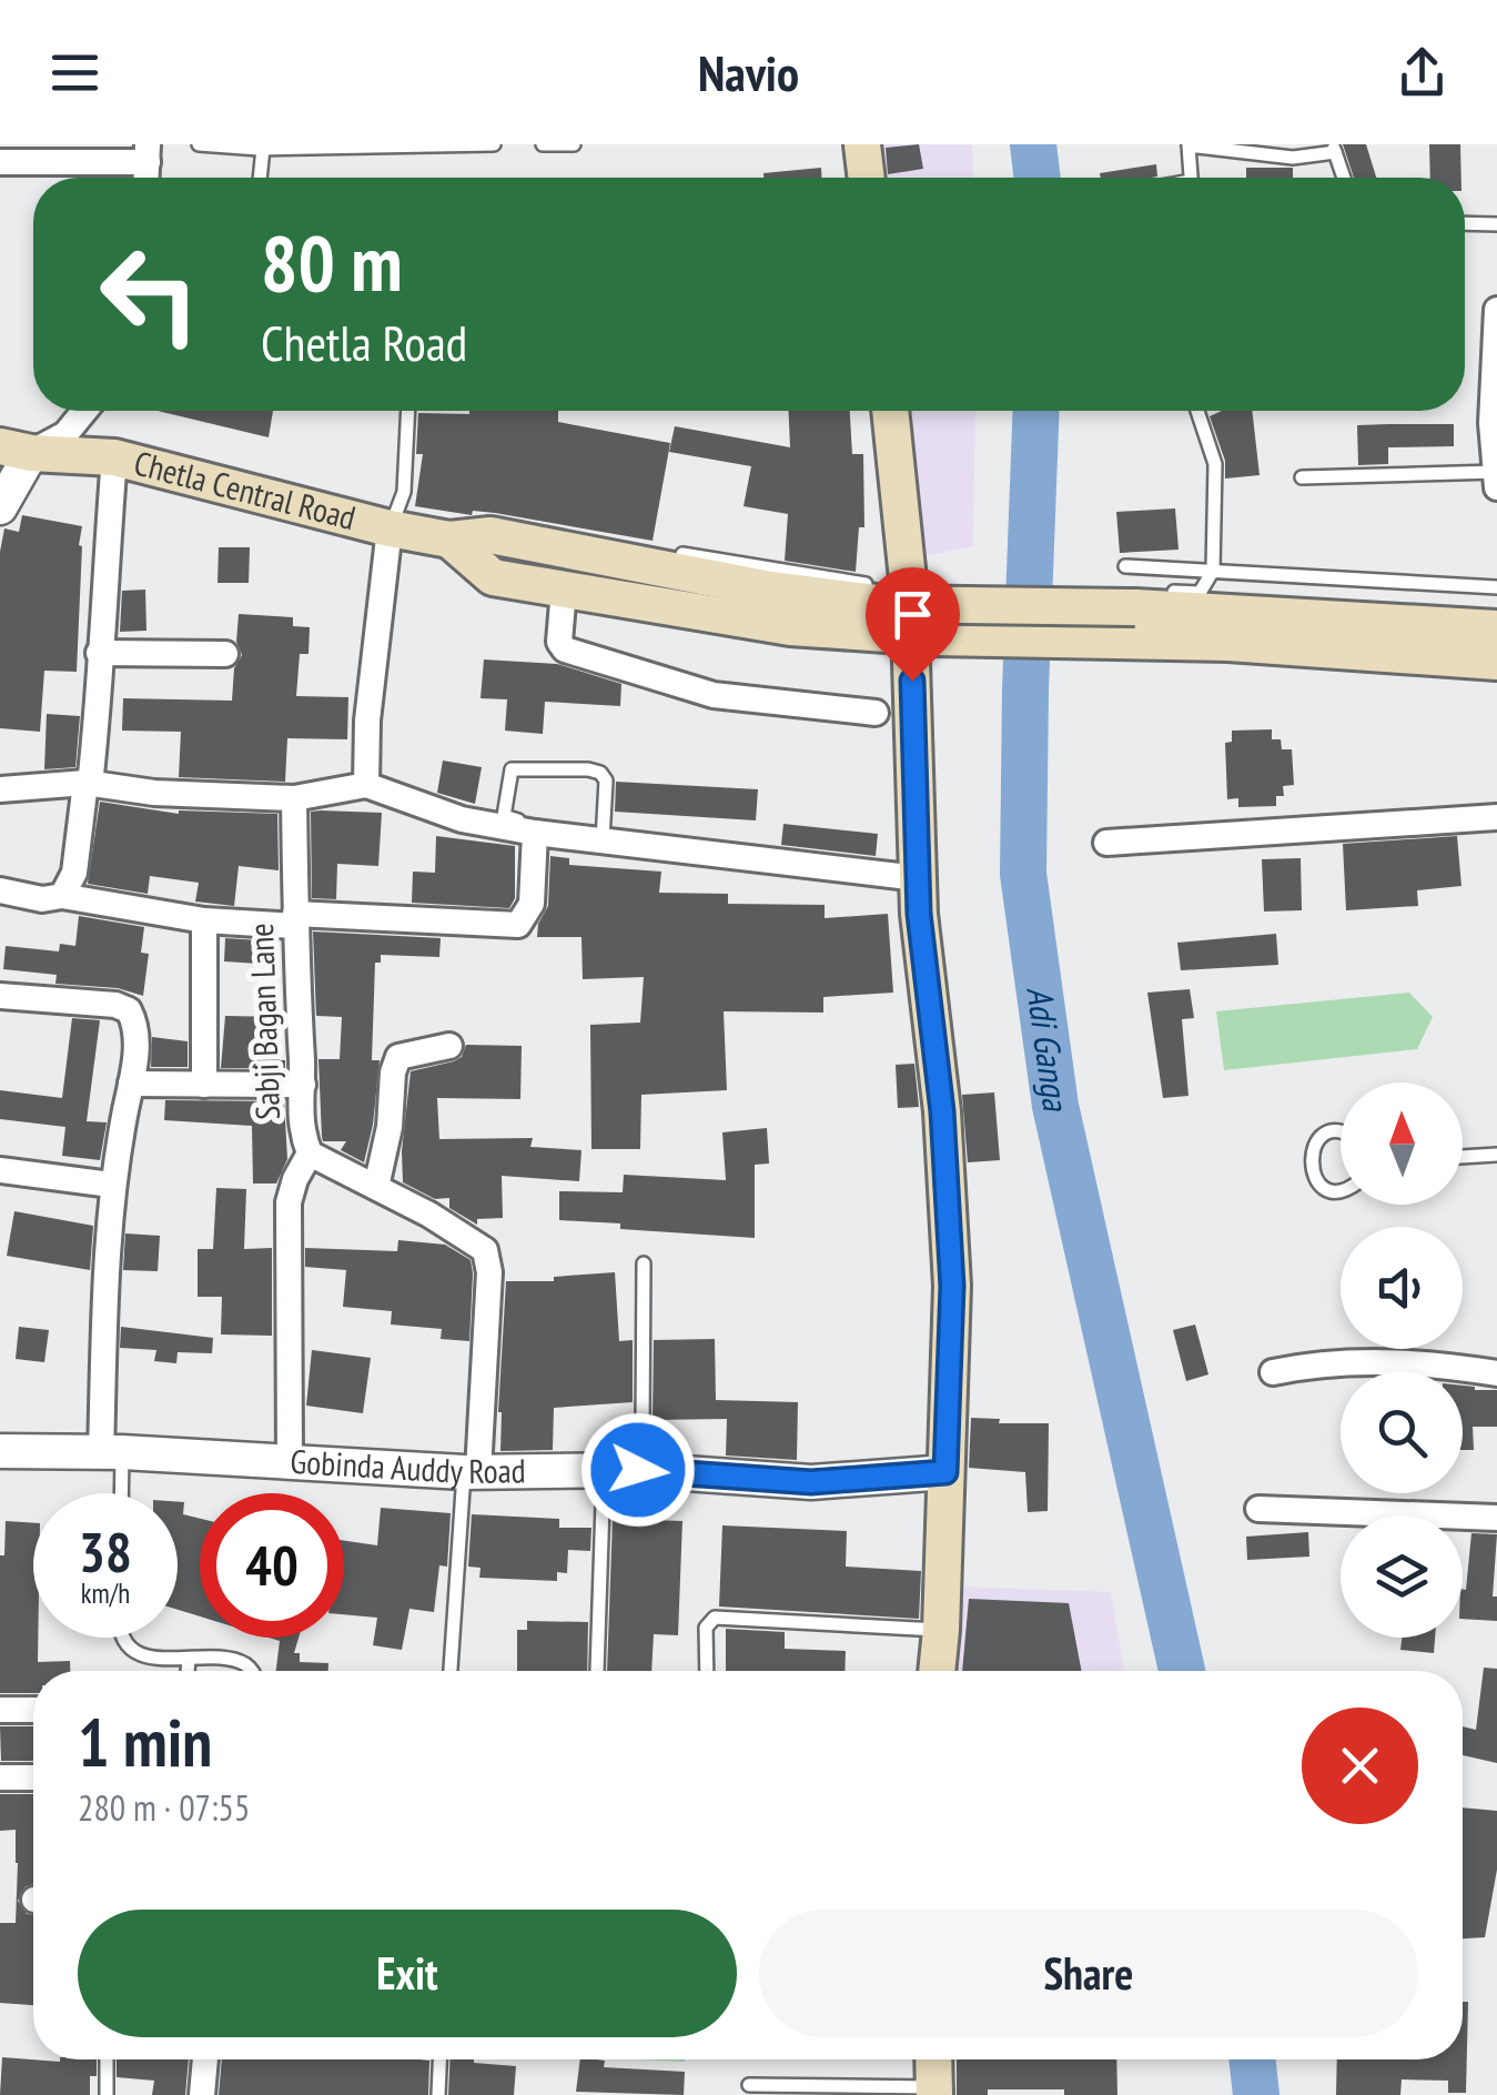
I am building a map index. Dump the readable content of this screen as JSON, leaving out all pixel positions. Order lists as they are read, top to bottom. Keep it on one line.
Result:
{"streets":{"main road":["Chetla Central Road"],"street":["Sabji Bagan Lane","Gobinda Auddy Road"]},"crossings":[["Sabji Bagan Lane","Gobinda Auddy Road"]],"water":["Adi Ganga"],"north":"top","page":{"header":"Navio","turn":["80 m","Chetla Road"],"speed":"38 km/h","limit":"40","heading":["1 min","280 m · 07:55"],"buttons":["Exit","Share"]}}
